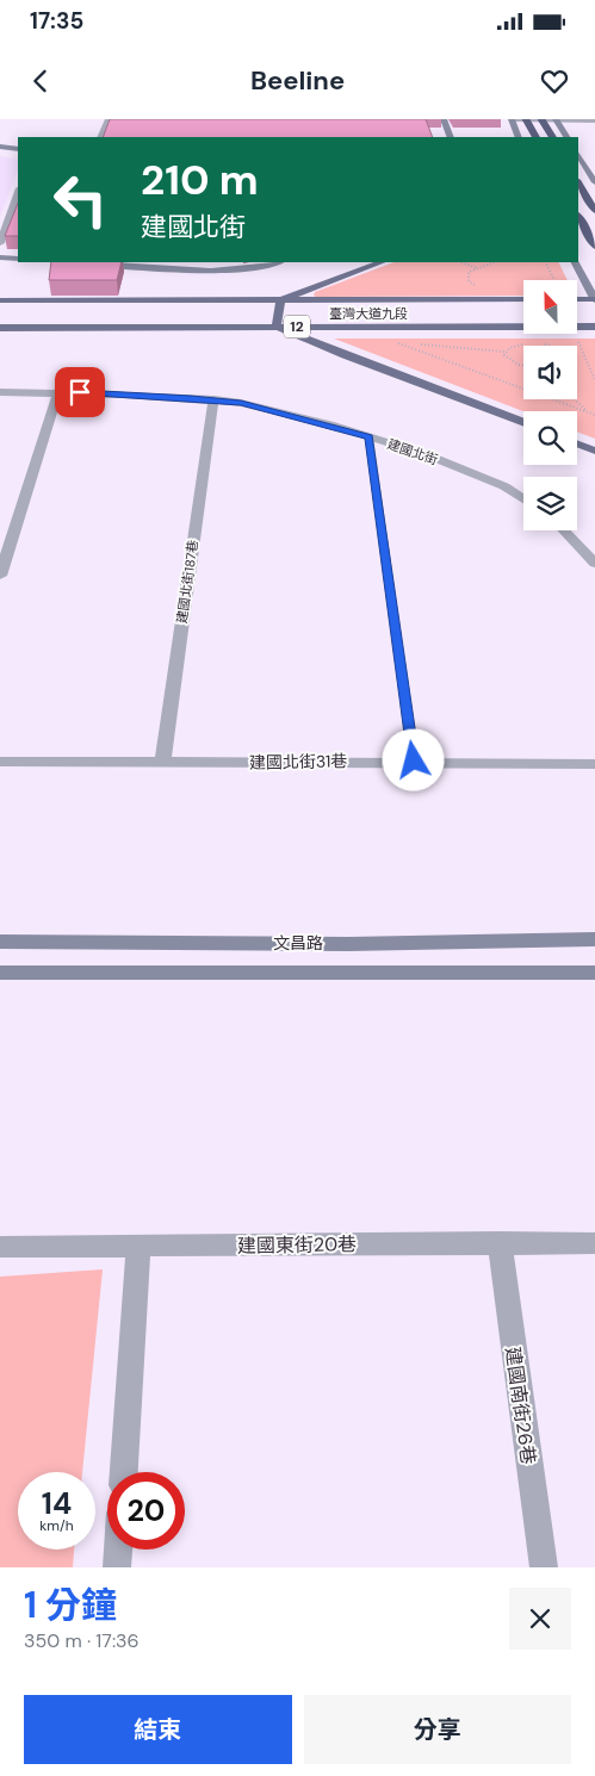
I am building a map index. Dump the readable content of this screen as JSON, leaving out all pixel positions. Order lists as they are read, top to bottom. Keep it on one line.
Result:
{"streets":{"main road":["臺灣大道九段","12"],"street":["建國北街","建國北街187巷","建國北街31巷","文昌路","建國東街20巷","建國南街26巷"]},"crossings":[["建國北街","建國北街187巷"],["建國北街187巷","建國北街31巷"],["建國東街20巷","建國南街26巷"]],"north":"top","page":{"status":"17:35","header":"Beeline","turn":["210 m","建國北街"],"speed":"14 km/h","limit":"20","heading":["1 分鐘","350 m · 17:36"],"buttons":["結束","分享"]}}
